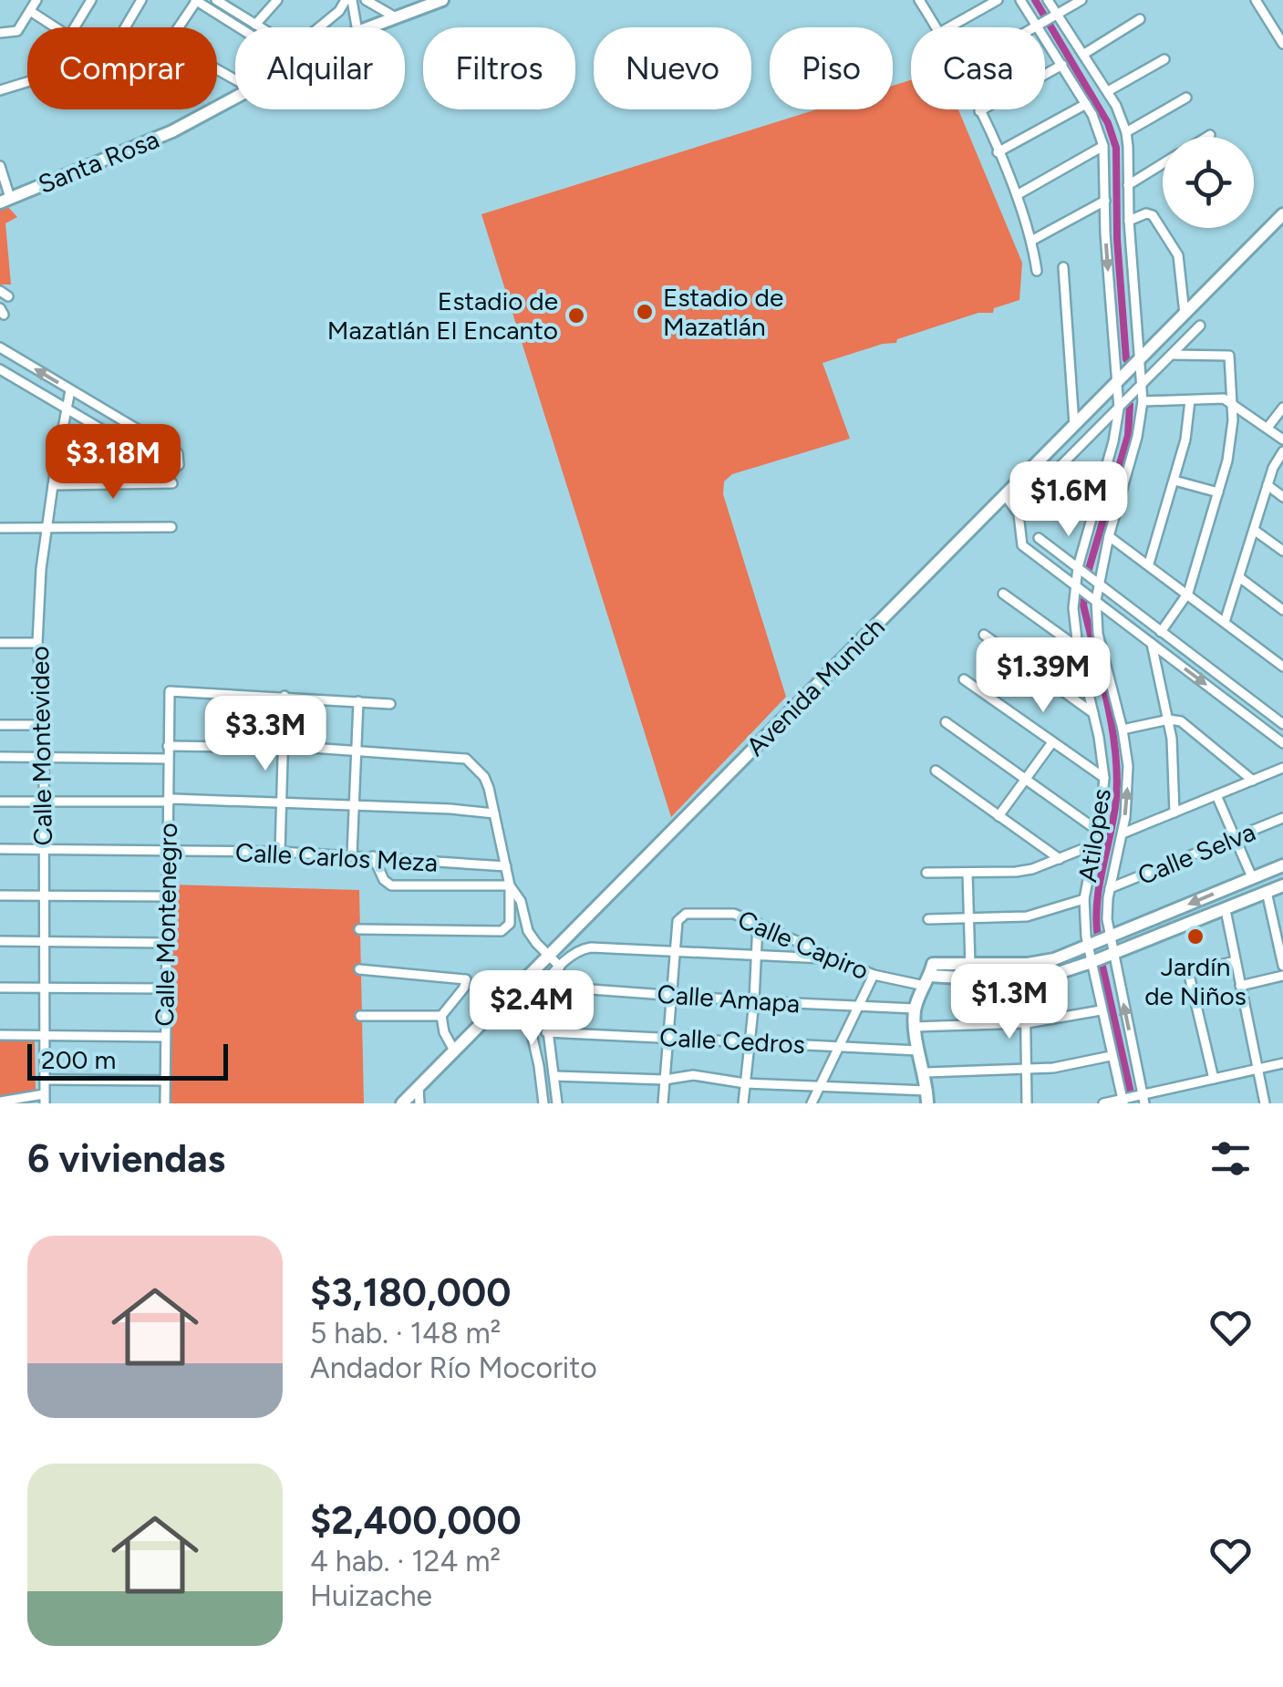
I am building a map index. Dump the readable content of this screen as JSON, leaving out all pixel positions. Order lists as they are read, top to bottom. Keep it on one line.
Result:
{"streets":{"main road":["Santa Rosa","Avenida Munich"],"street":["Calle Montevideo","Atilopes","Calle Selva","Calle Carlos Meza","Calle Montenegro","Calle Capiro","Calle Amapa","Calle Cedros"]},"crossings":[["Avenida Munich","Atilopes"],["Avenida Munich","Calle Amapa"],["Calle Montevideo","Calle Carlos Meza"],["Calle Carlos Meza","Calle Montenegro"]],"places":["Estadio de Mazatlán","Estadio de Mazatlán El Encanto","Jardín de Niños"],"scale_bar":"200 m","page":{"chip":["Comprar","Alquilar","Filtros","Nuevo","Piso","Casa"],"price":["$3.18M","$1.6M","$1.39M","$3.3M","$1.3M","$2.4M"],"scale":"200 m","heading":"6 viviendas","list":[{"name":"$3,180,000","note":"5 hab. · 148 m² · Andador Río Mocorito"},{"name":"$2,400,000","note":"4 hab. · 124 m² · Huizache"}]}}
